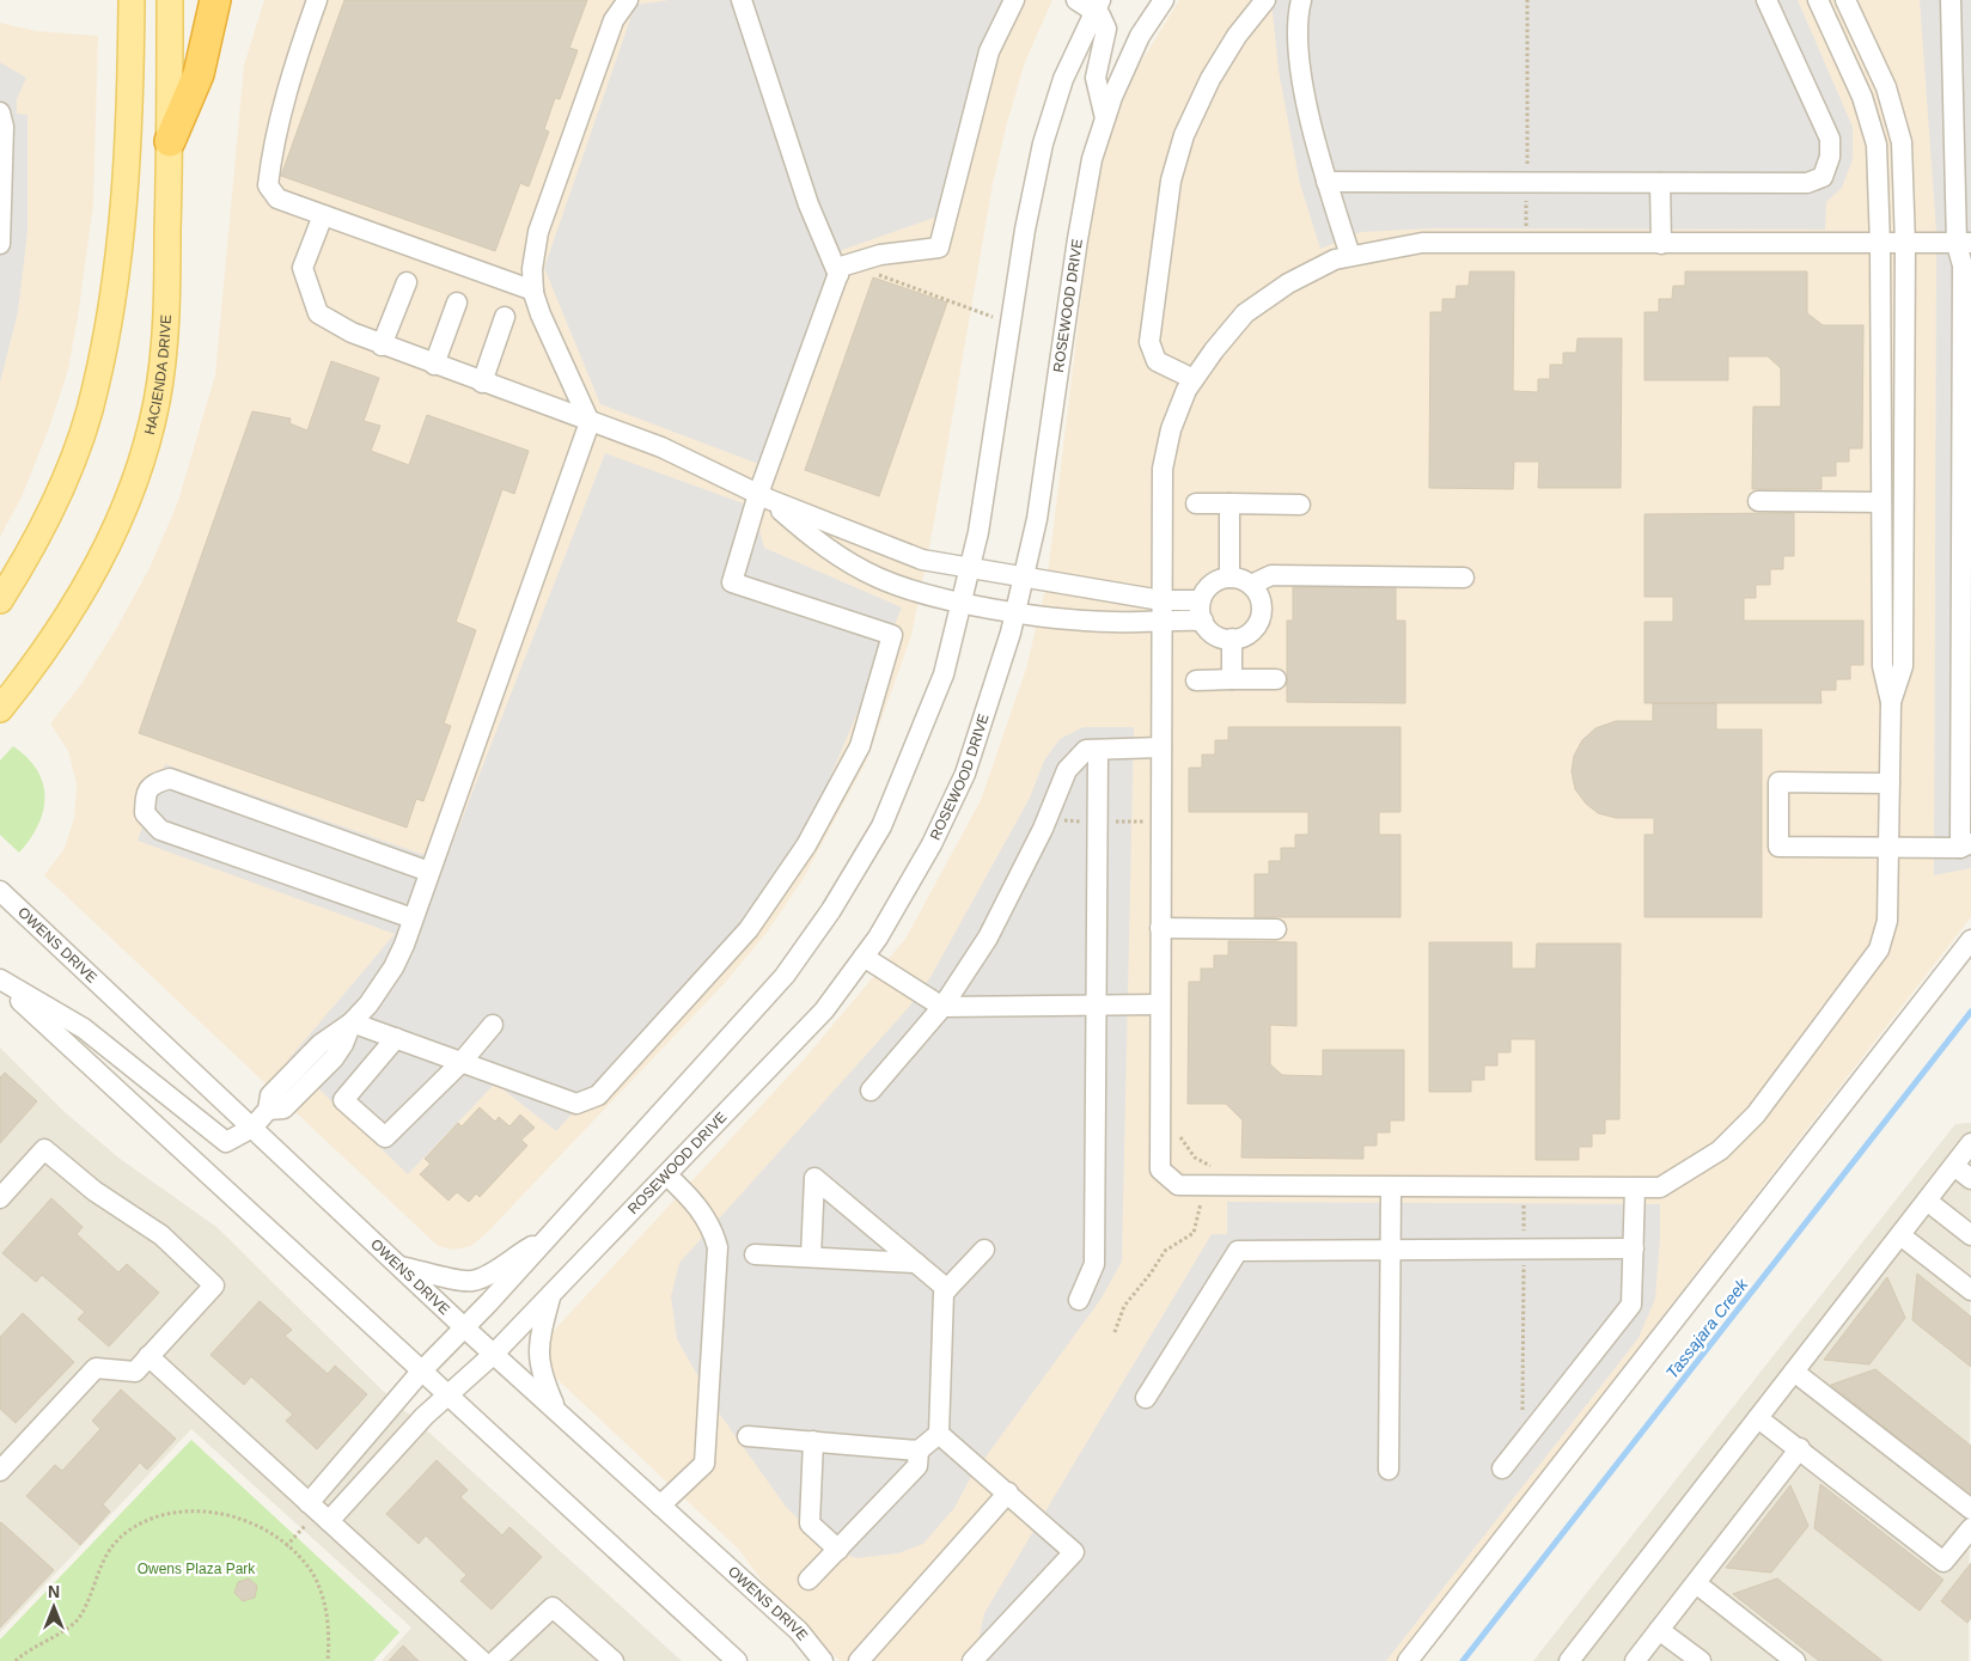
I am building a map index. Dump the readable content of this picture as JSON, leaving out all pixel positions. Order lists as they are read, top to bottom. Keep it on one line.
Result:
{"streets":{"main road":["HACIENDA DRIVE"],"street":["ROSEWOOD DRIVE","OWENS DRIVE"]},"crossings":[["ROSEWOOD DRIVE","OWENS DRIVE"]],"water":["Tassajara Creek"],"parks":["Owens Plaza Park"],"north":"top"}
